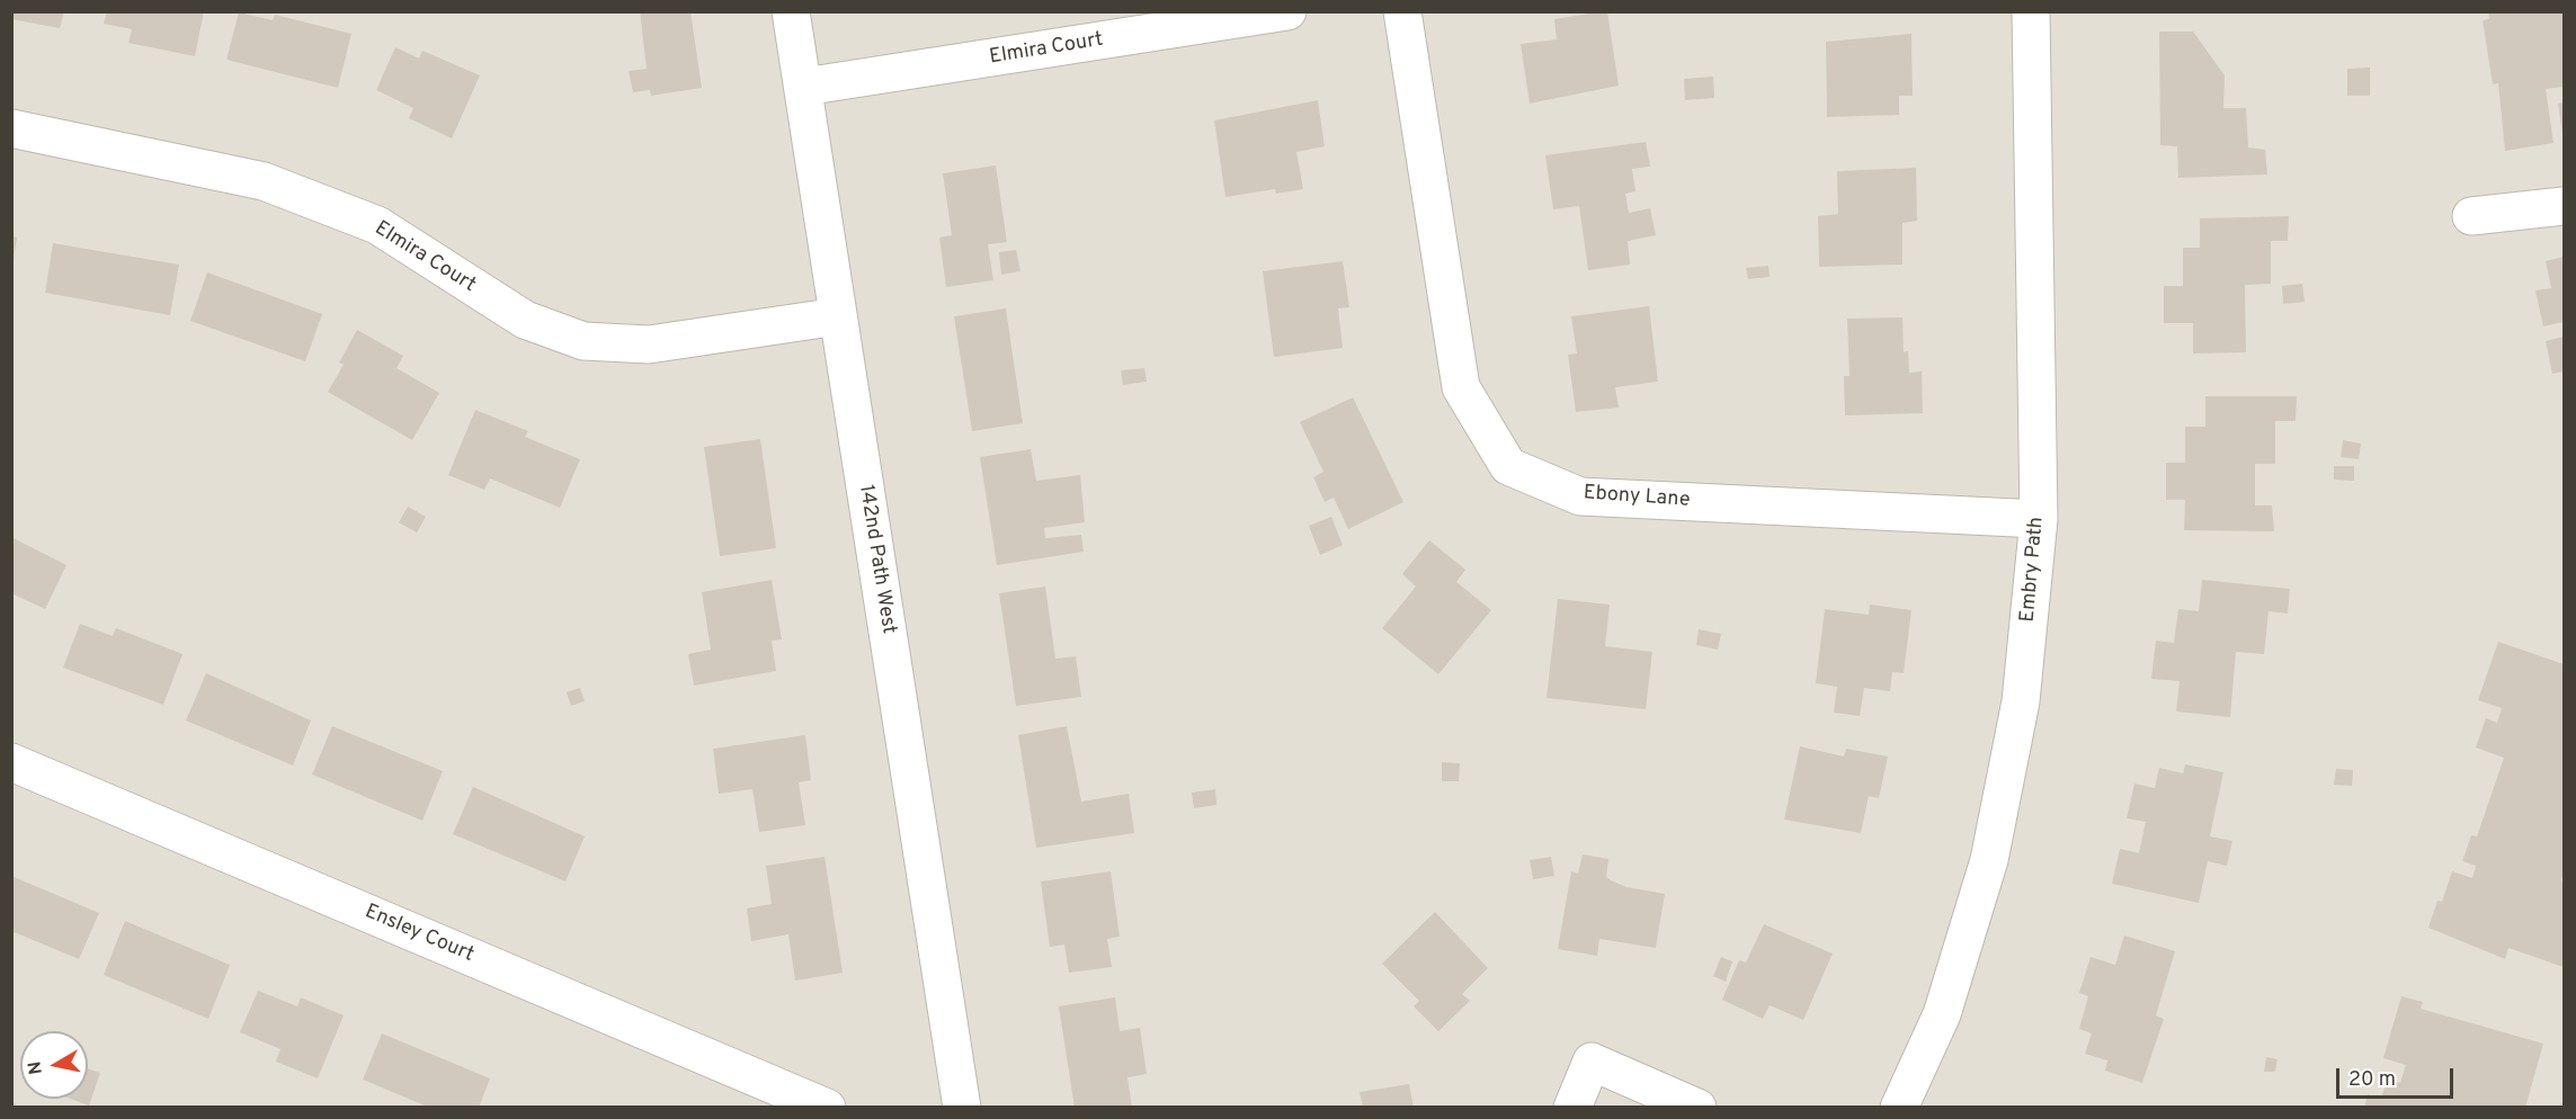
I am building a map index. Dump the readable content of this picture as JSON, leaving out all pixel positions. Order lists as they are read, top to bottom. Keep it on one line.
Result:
{"streets":{"street":["Elmira Court","Ebony Lane","142nd Path West","Embry Path","Ensley Court"]},"crossings":[["Elmira Court","142nd Path West"],["Ebony Lane","Embry Path"]],"scale_bar":"20 m","north":"left"}
